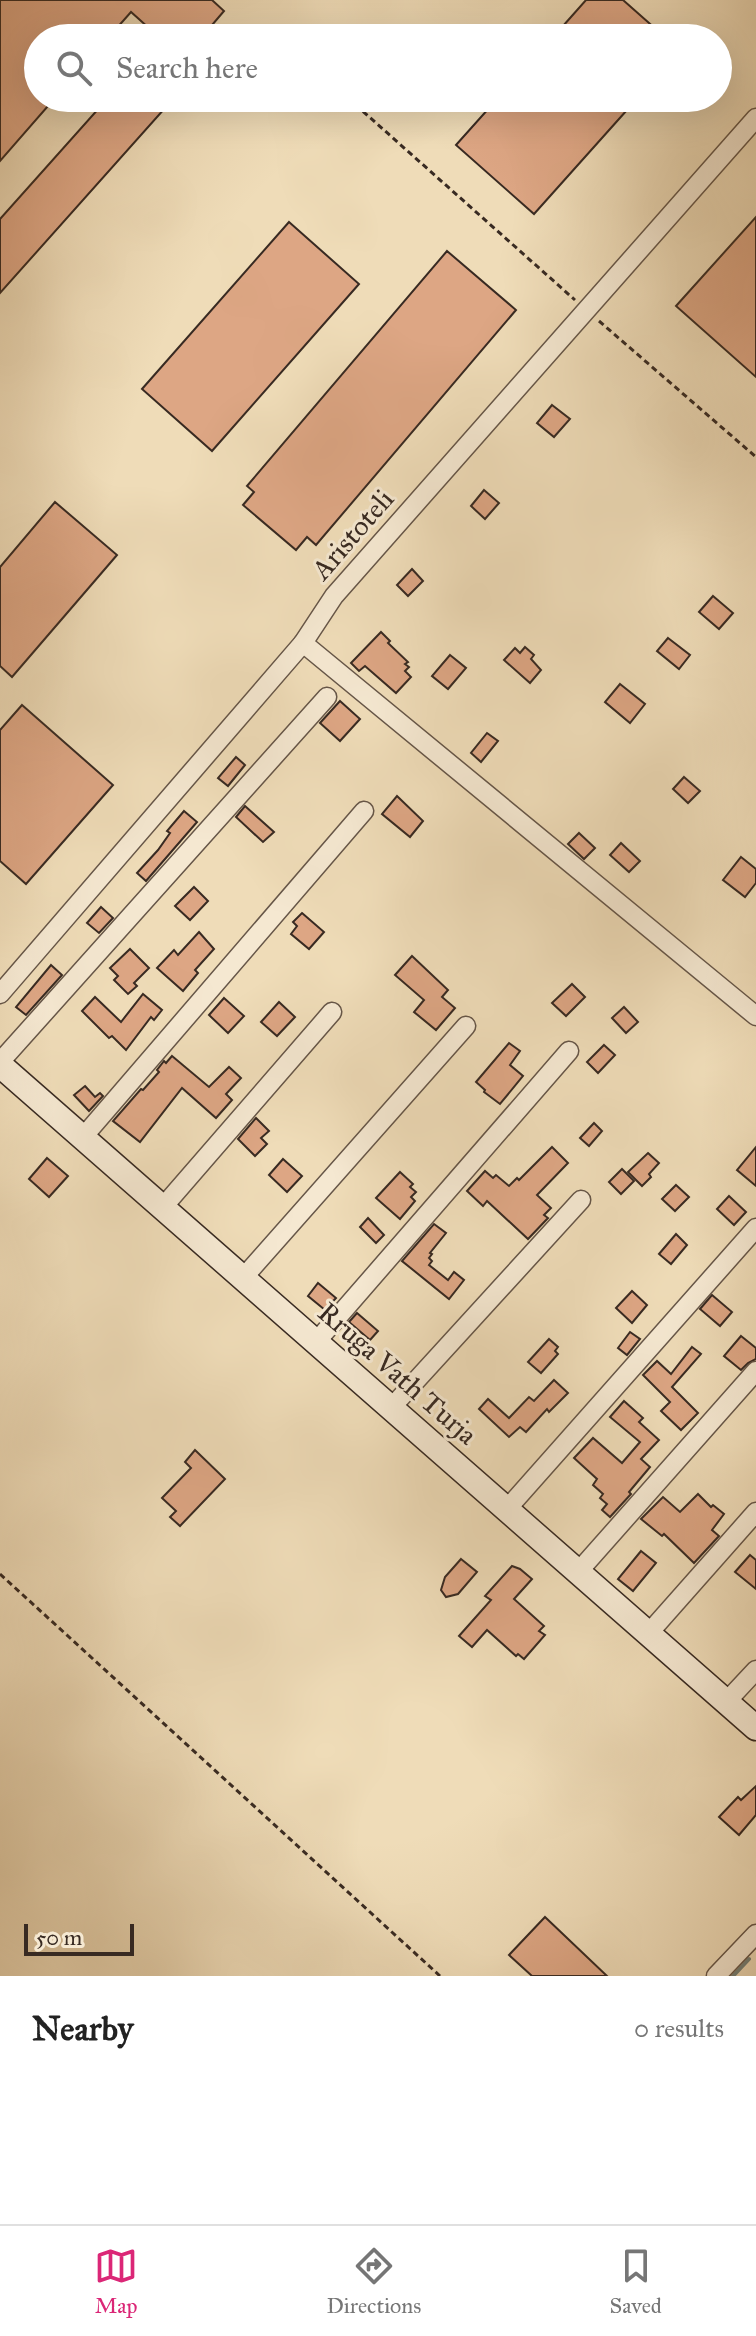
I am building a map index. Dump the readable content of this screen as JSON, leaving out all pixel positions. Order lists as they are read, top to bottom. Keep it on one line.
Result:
{"streets":{"street":["Aristoteli","Rruga Vath Turja"]},"scale_bar":"50 m","page":{"search":"Search here","scale":"50 m","heading":["Nearby","0 results"],"nav":["Map","Directions","Saved"]}}
